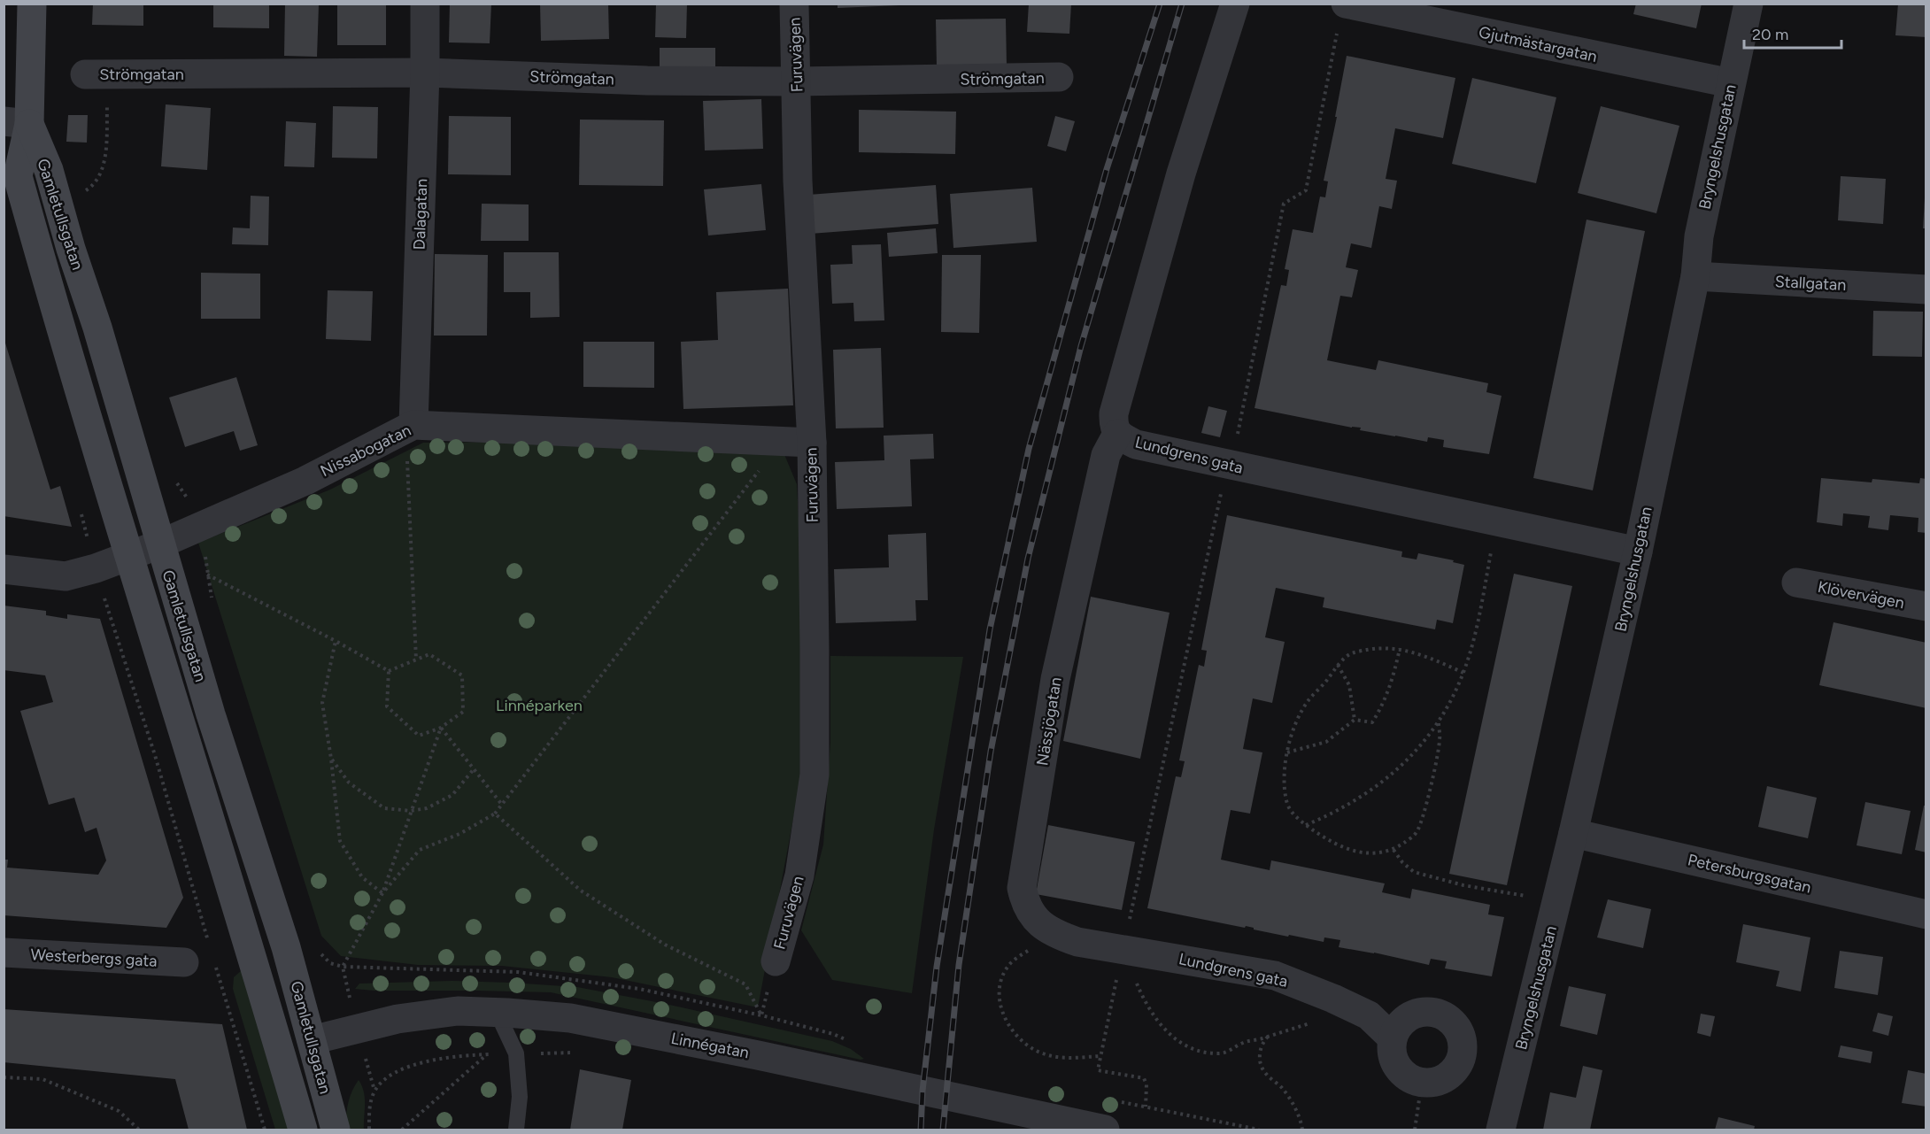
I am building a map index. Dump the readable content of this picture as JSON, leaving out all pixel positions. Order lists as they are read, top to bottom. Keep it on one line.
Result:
{"streets":{"street":["Gjutmästargatan","Furuvägen","Strömgatan","Bryngelshusgatan","Gamletullsgatan","Dalagatan","Stallgatan","Nissabogatan","Lundgrens gata","Klövervägen","Nässjögatan","Petersburgsgatan","Westerbergs gata","Linnégatan"]},"crossings":[["Gjutmästargatan","Bryngelshusgatan"],["Furuvägen","Strömgatan"],["Furuvägen","Nissabogatan"],["Strömgatan","Dalagatan"],["Bryngelshusgatan","Stallgatan"],["Bryngelshusgatan","Lundgrens gata"],["Bryngelshusgatan","Petersburgsgatan"],["Gamletullsgatan","Nissabogatan"],["Gamletullsgatan","Linnégatan"],["Dalagatan","Nissabogatan"],["Lundgrens gata","Nässjögatan"]],"parks":["Linnéparken"],"scale_bar":"20 m"}
